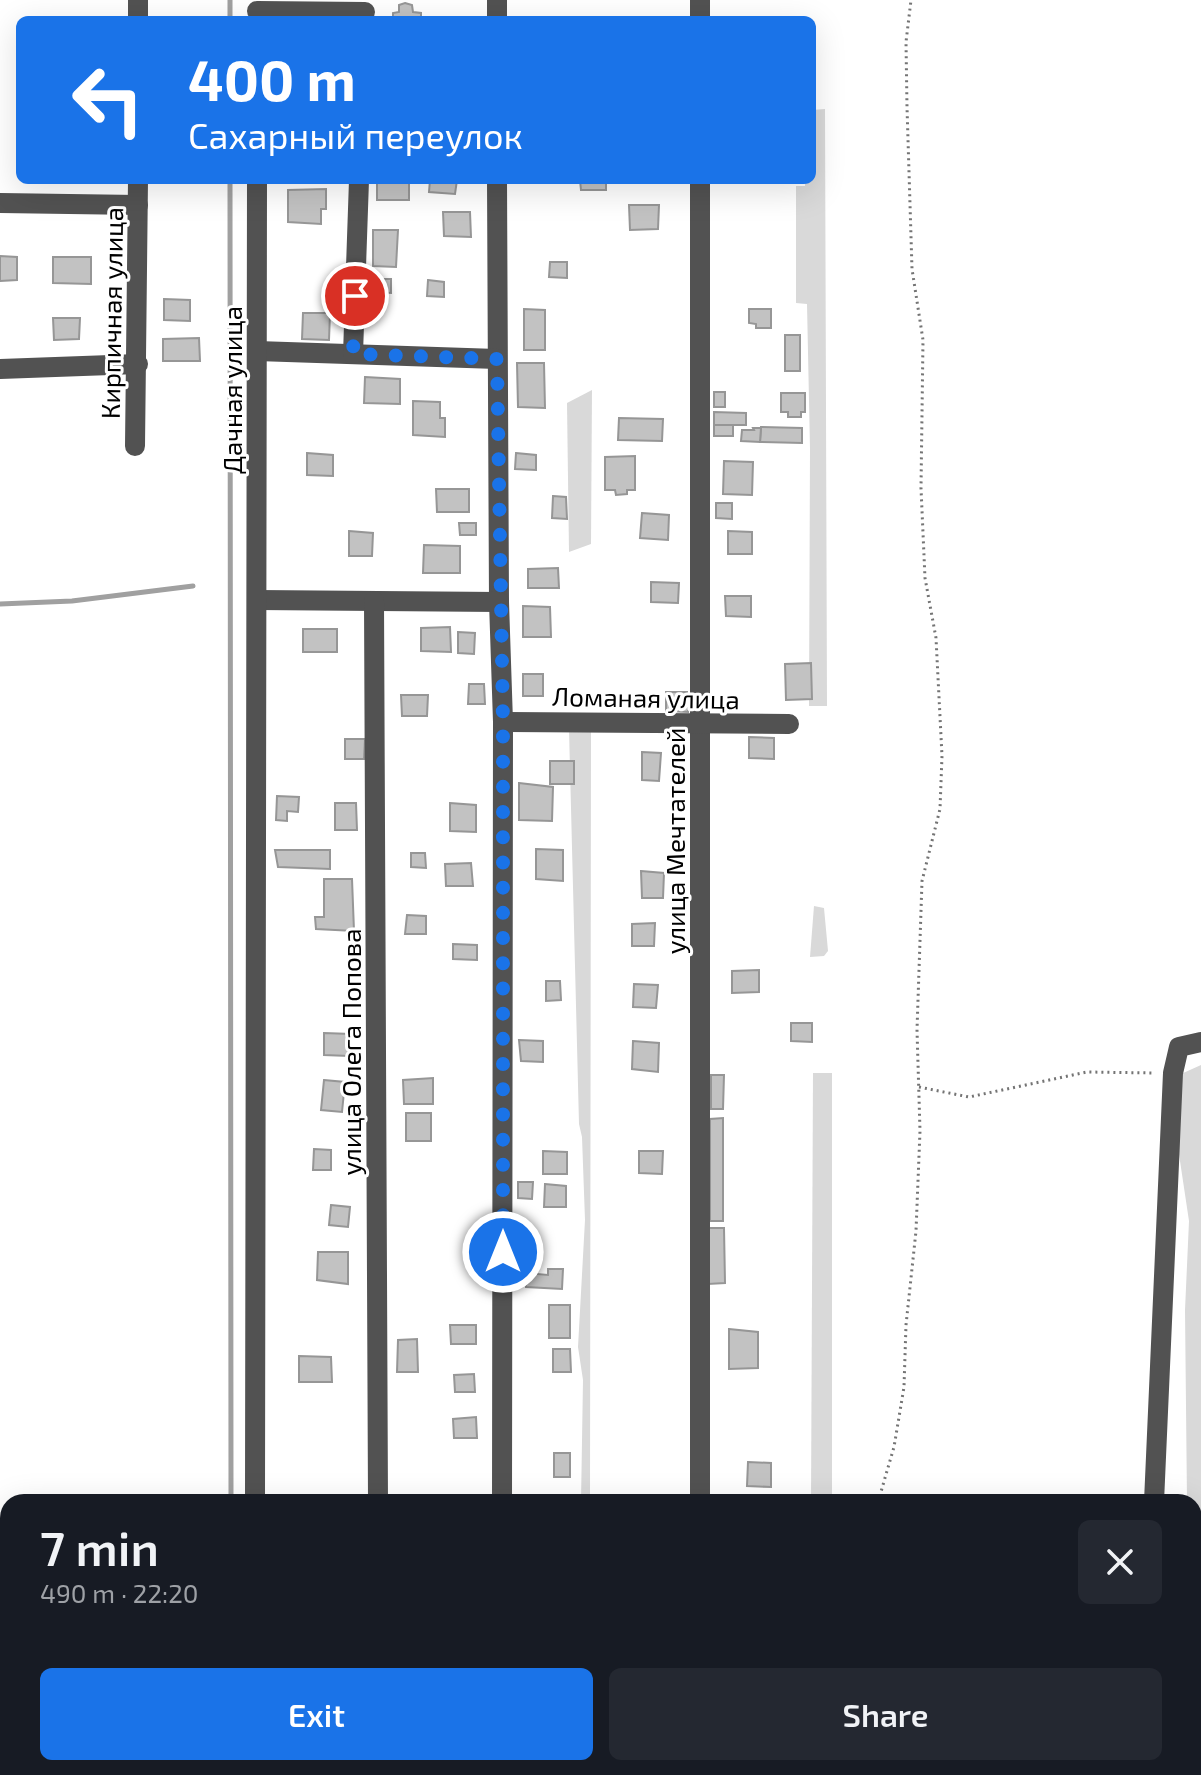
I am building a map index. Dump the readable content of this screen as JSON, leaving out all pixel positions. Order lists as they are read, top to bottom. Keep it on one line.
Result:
{"streets":{"street":["Кирпичная улица","Дачная улица","Ломаная улица","улица Мечтателей","улица Олега Попова"]},"crossings":[["Ломаная улица","улица Мечтателей"]],"page":{"turn":["400 m","Сахарный переулок"],"heading":["7 min","490 m · 22:20"],"buttons":["Exit","Share"]}}
